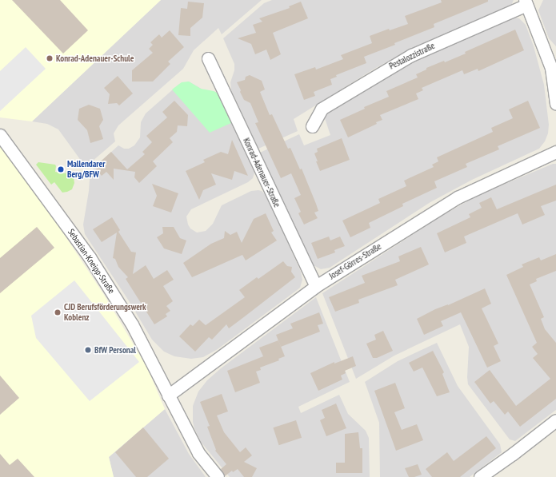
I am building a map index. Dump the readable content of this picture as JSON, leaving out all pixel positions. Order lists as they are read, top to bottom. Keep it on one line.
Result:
{"streets":{"street":["Pestalozzistraße","Konrad-Adenauer-Straße","Sebastian-Kneipp-Straße","Josef-Görres-Straße"]},"crossings":[["Konrad-Adenauer-Straße","Josef-Görres-Straße"],["Sebastian-Kneipp-Straße","Josef-Görres-Straße"]],"places":["Konrad-Adenauer-Schule","Mallendarer Berg/BFW","CJD Berufsförderungswerk Koblenz","BfW Personal"]}
